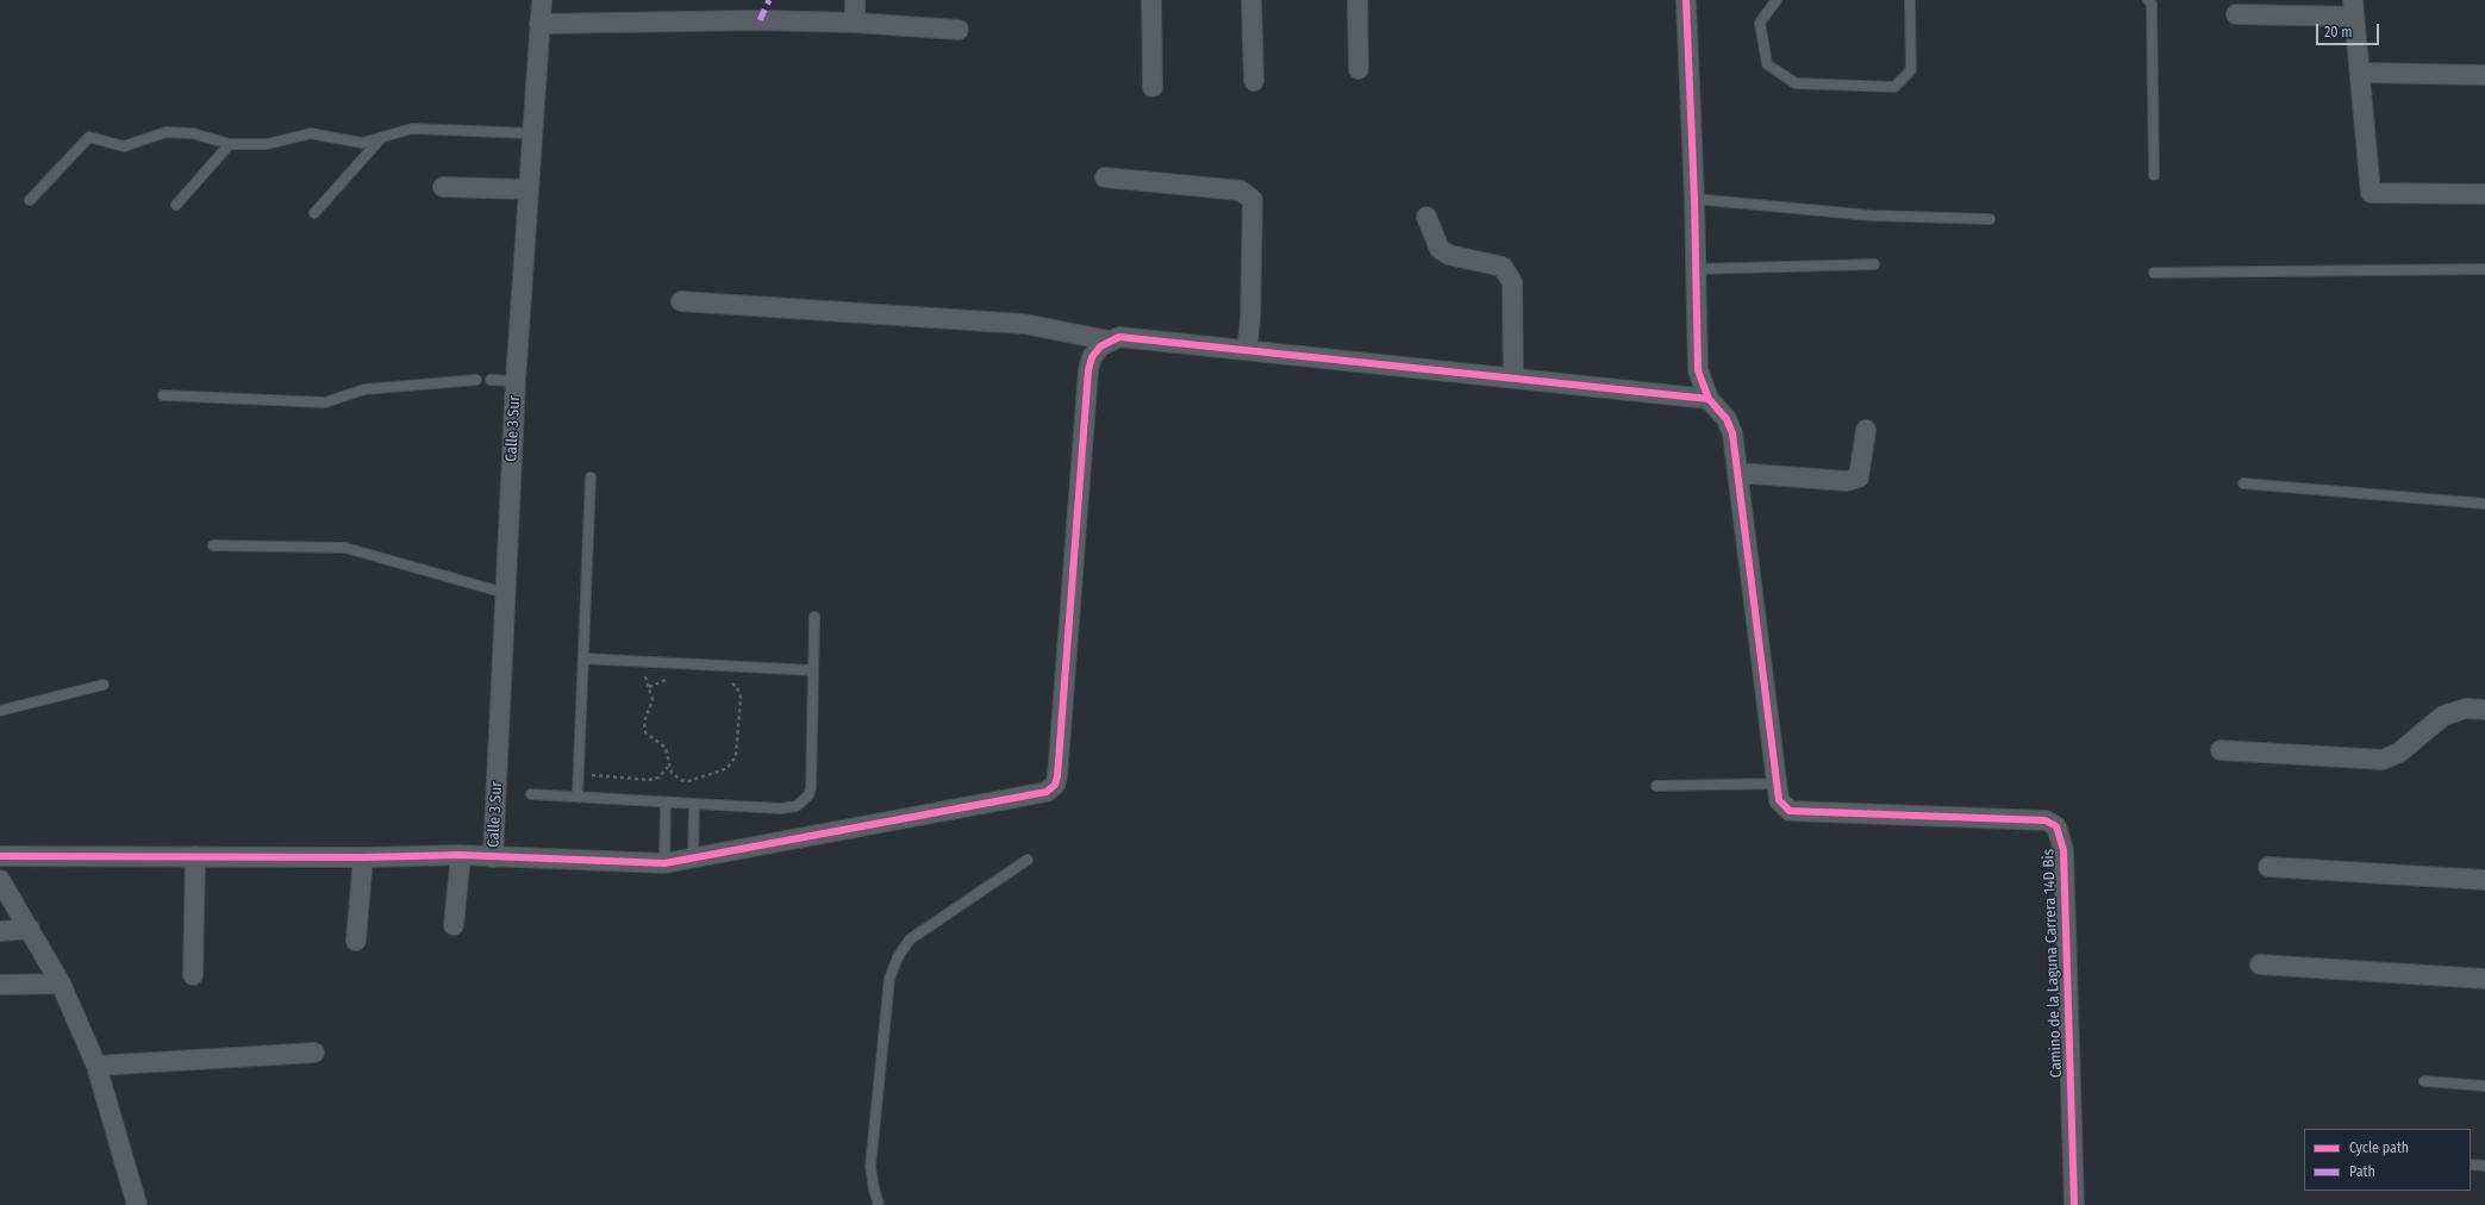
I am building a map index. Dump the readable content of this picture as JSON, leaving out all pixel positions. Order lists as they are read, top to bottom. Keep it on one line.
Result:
{"streets":{"street":["Calle 3 Sur","Camino de la Laguna Carrera 14D Bis"]},"legend":["Cycle path","Path"],"scale_bar":"20 m"}
